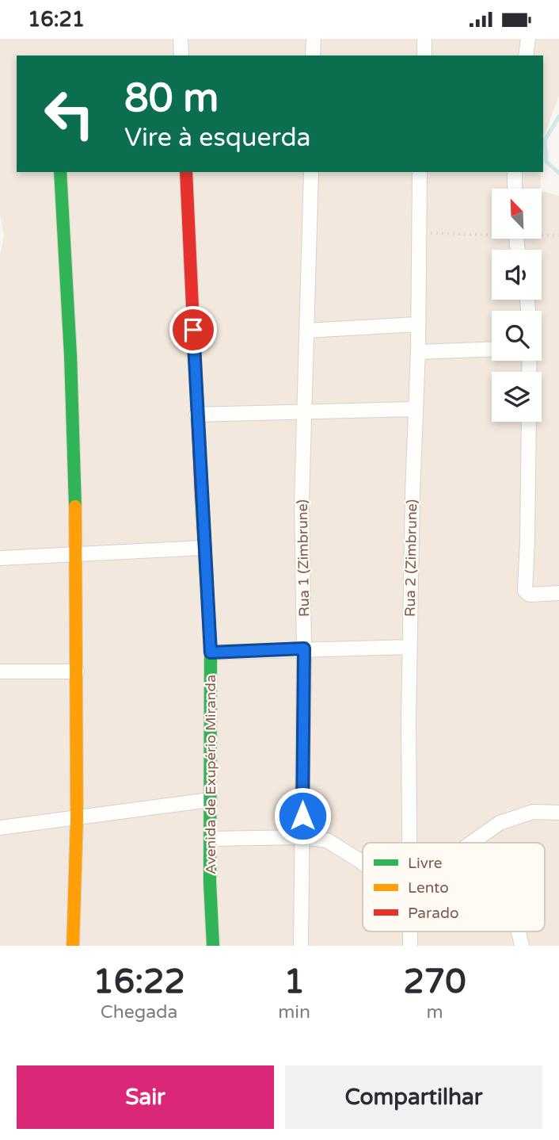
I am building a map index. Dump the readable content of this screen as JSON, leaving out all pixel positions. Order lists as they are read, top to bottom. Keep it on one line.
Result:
{"streets":{"street":["Rua 1 (Zimbrune)","Rua 2 (Zimbrune)","Avenida de Exupério Miranda"]},"legend":["Livre","Lento","Parado"],"north":"top left","page":{"status":"16:21","turn":["80 m","Vire à esquerda"],"eta":["16:22","Chegada","1","min","270","m"],"buttons":["Sair","Compartilhar"]}}
